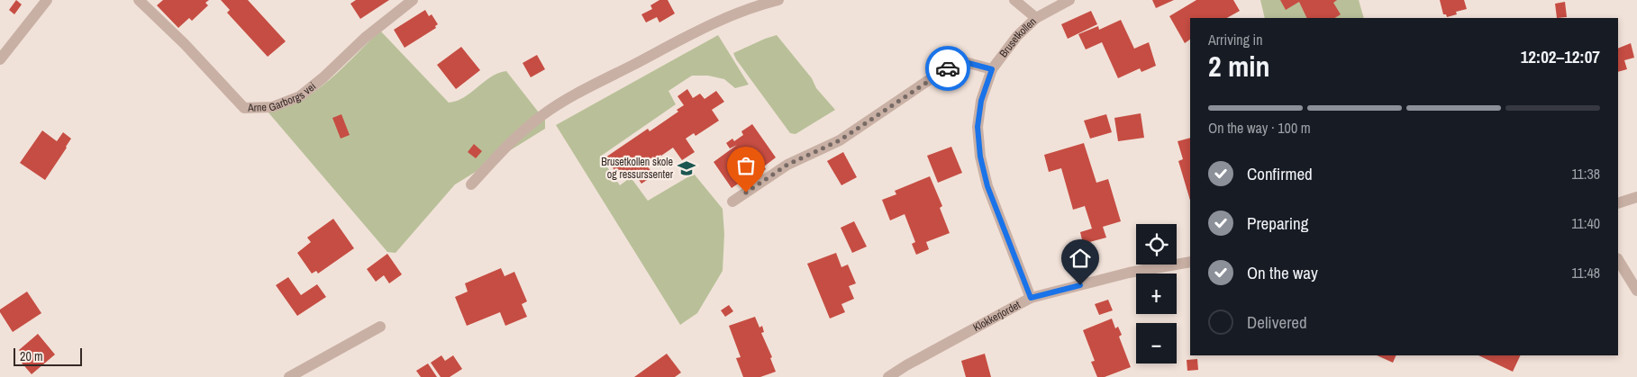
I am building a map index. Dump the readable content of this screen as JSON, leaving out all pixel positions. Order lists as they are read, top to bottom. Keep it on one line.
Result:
{"streets":{"street":["Brusetkollen","Arne Garborgs vei","Klokkerjordet"]},"crossings":[["Brusetkollen","Klokkerjordet"]],"places":{"school or university":["Brusetkollen skole og ressurssenter"]},"scale_bar":"20 m","page":{"heading":["2 min","Arriving in","12:02–12:07"],"bar":"On the way · 100 m","list":[["Confirmed","11:38"],["Preparing","11:40"],["On the way","11:48"],"Delivered"],"map_buttons":["+","−"],"scale":"20 m"}}
